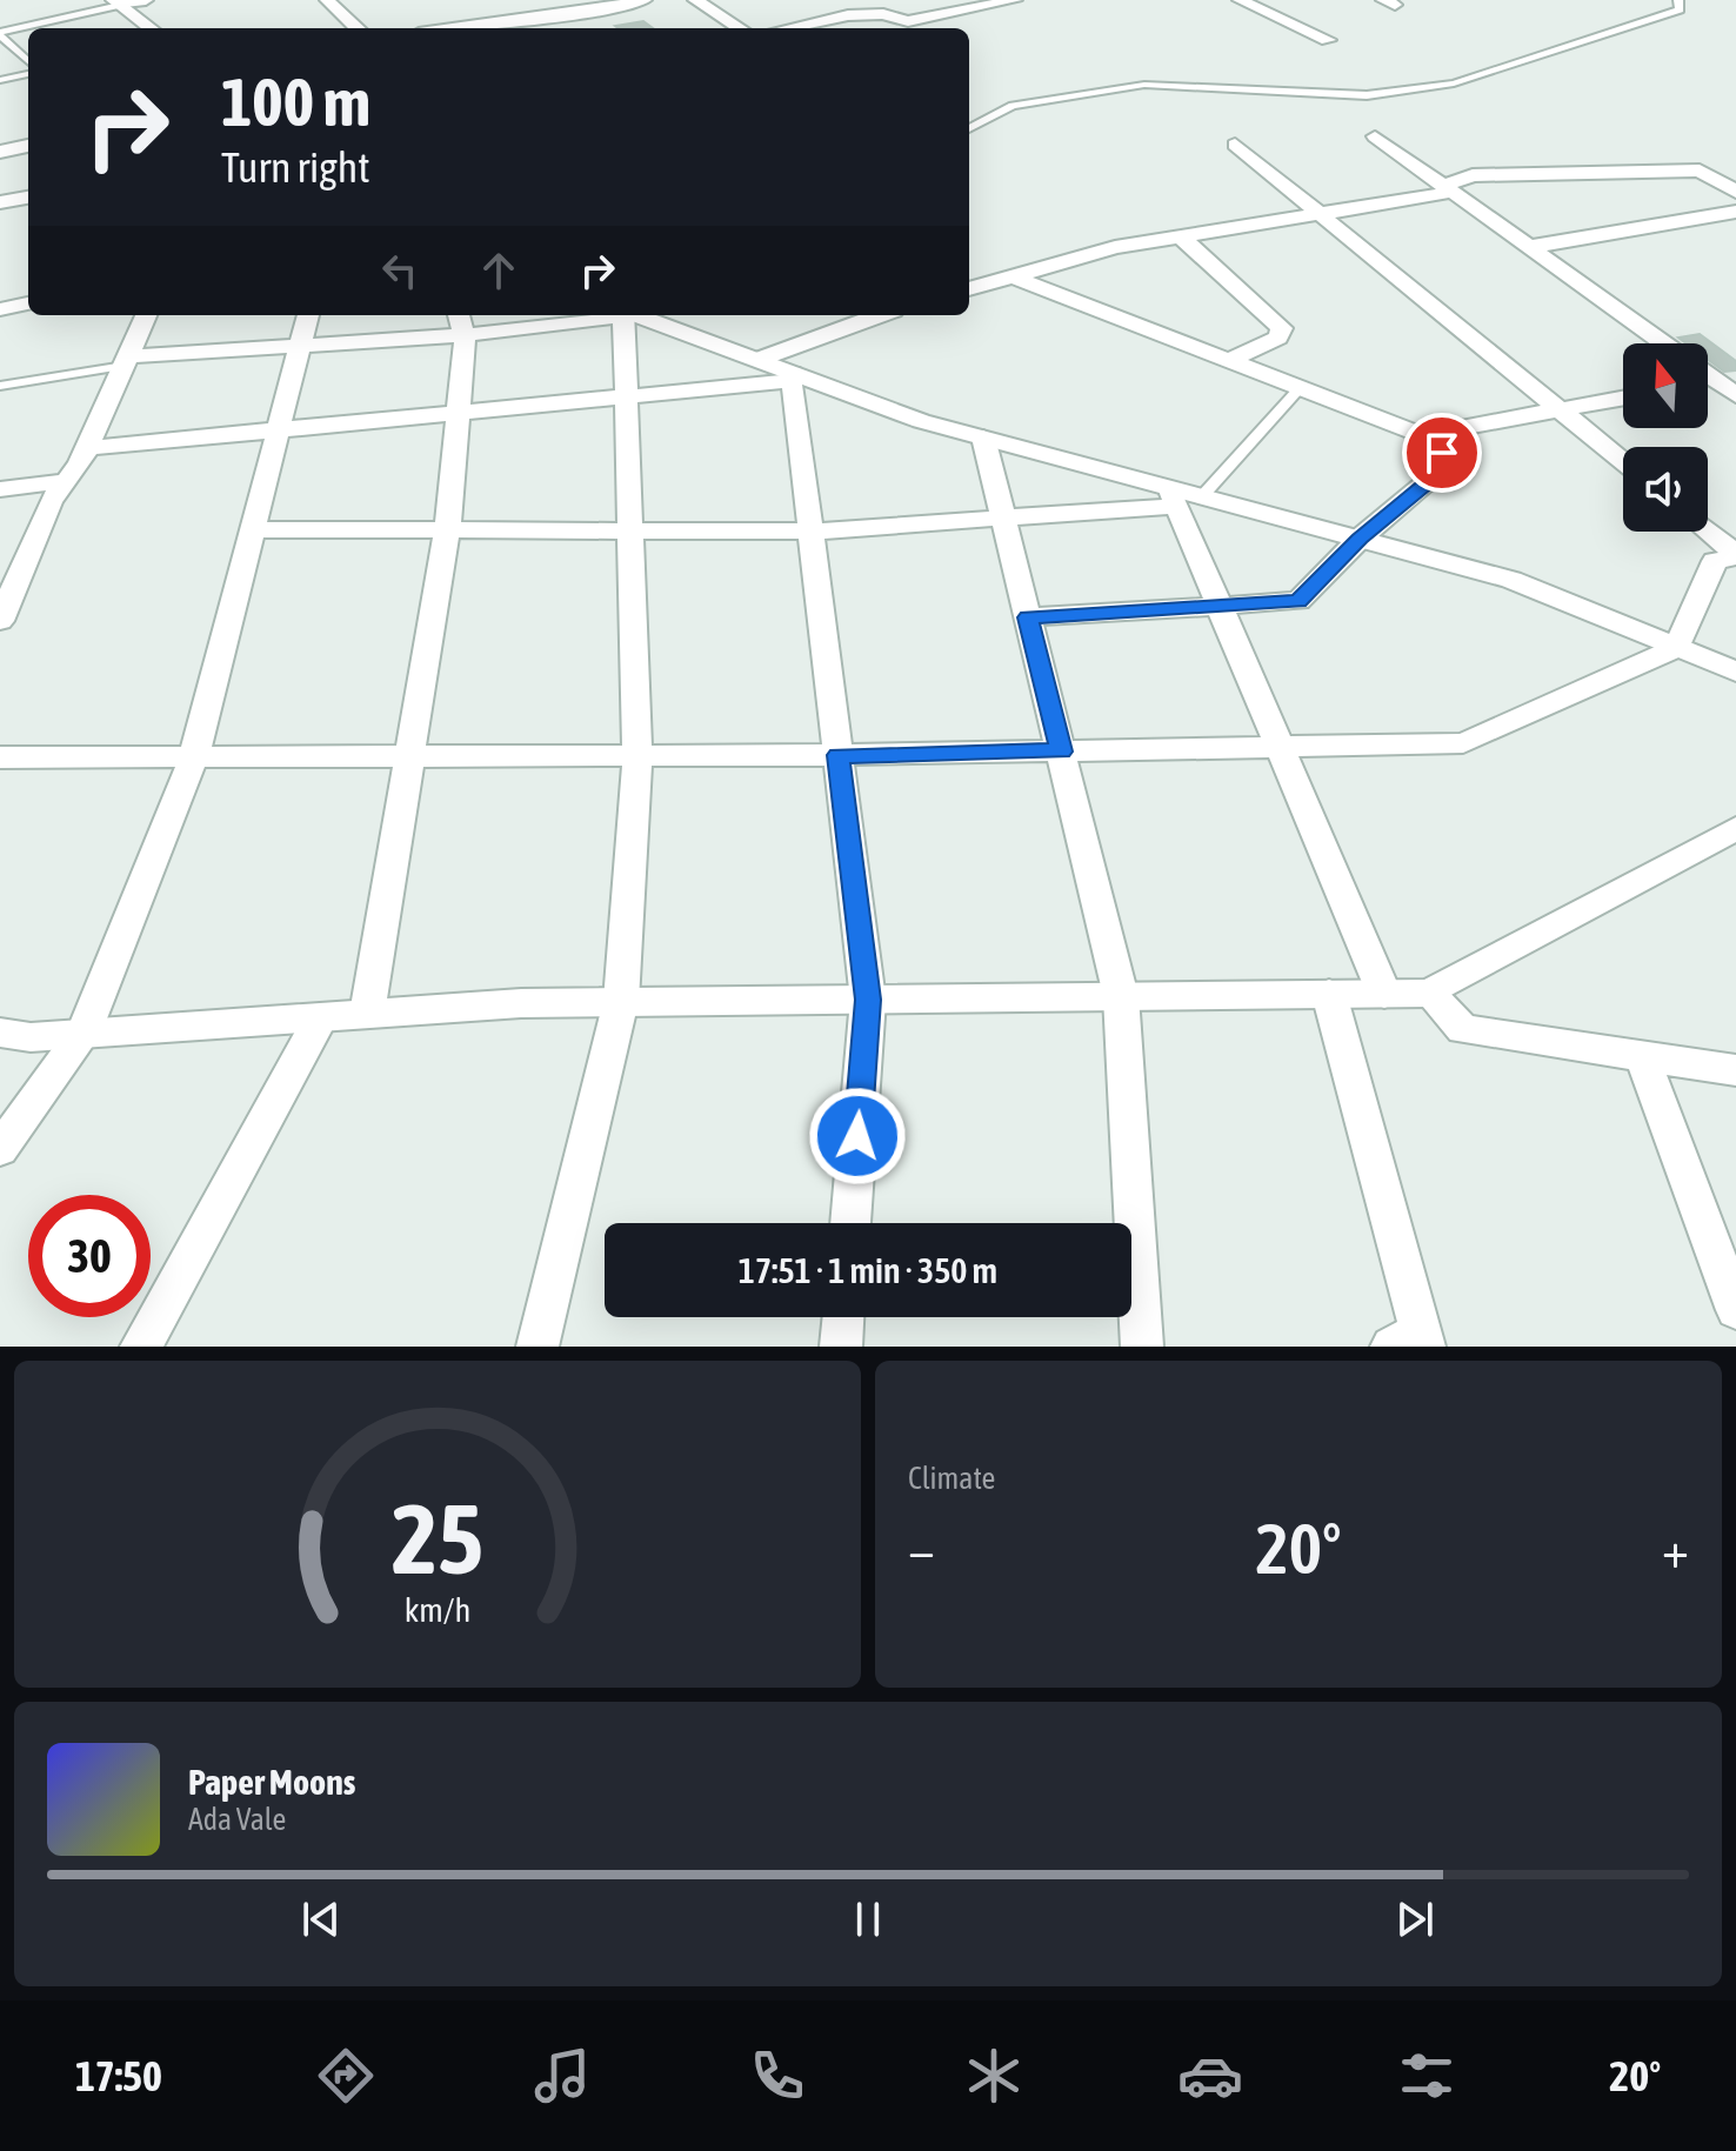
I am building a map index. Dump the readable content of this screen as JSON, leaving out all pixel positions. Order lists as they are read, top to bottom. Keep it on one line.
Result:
{"north":"top","page":{"turn":["100 m","Turn right"],"limit":"30","trip":"17:51 · 1 min · 350 m","tile":"Climate","heat":["−","20°","+"],"song":["Paper Moons","Ada Vale"],"tabs":["17:50","20°"],"gauge":["25","km/h"]}}
